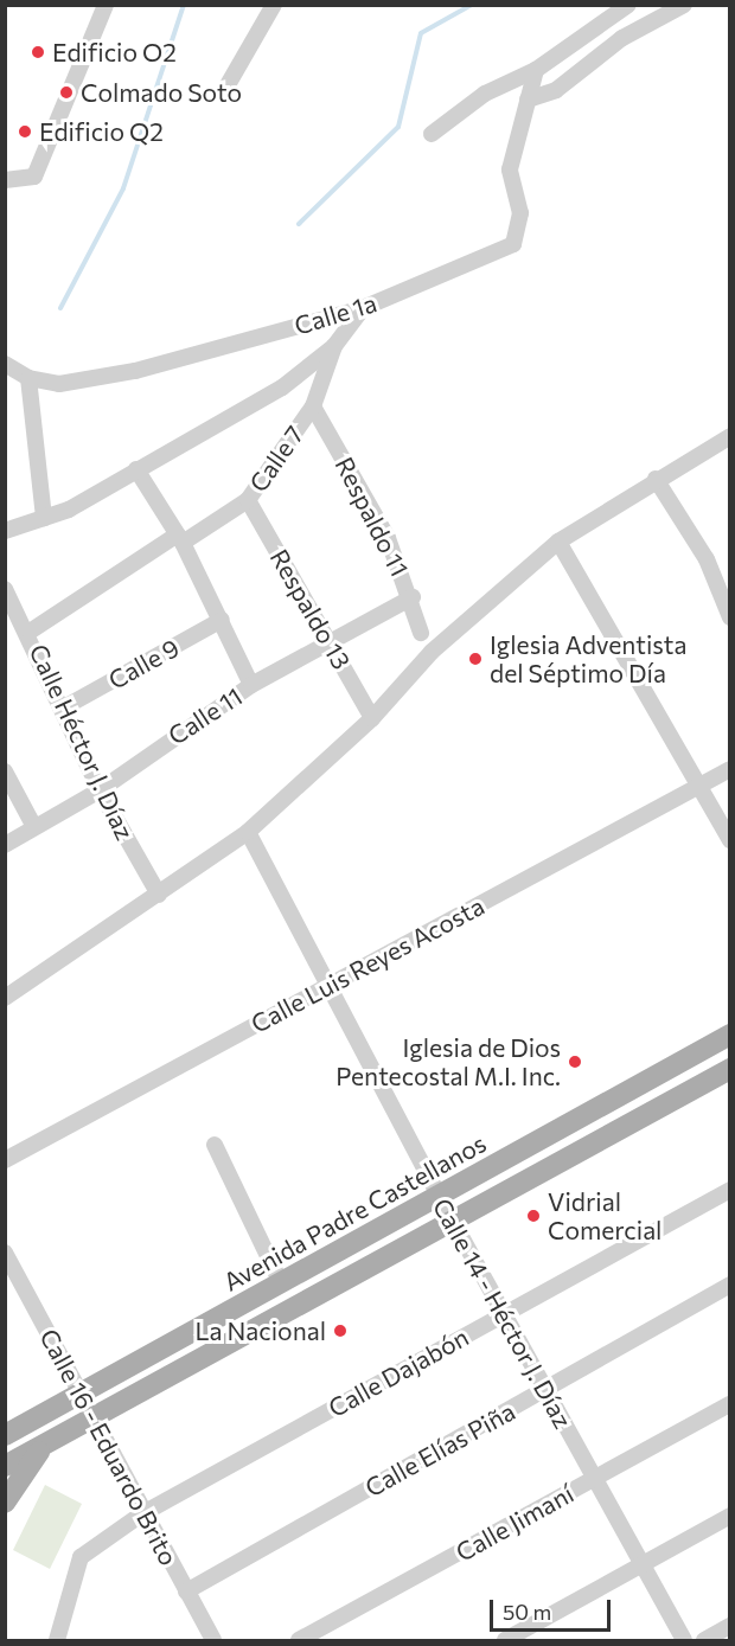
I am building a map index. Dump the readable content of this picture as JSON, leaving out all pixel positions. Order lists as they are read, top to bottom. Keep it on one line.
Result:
{"streets":{"main road":["Avenida Padre Castellanos"],"street":["Calle 1a","Calle 7","Respaldo 11","Respaldo 13","Calle 9","Calle 11","Calle Héctor J. Díaz","Calle Luis Reyes Acosta","Calle 14 - Héctor J. Díaz","Calle Dajabón","Calle 16 - Eduardo Brito","Calle Elías Piña","Calle Jimaní"]},"crossings":[["Calle 7","Respaldo 11"],["Calle 7","Respaldo 13"],["Calle 7","Calle Héctor J. Díaz"],["Respaldo 11","Calle 11"],["Respaldo 13","Calle 11"],["Calle 9","Calle Héctor J. Díaz"],["Calle 11","Calle Héctor J. Díaz"],["Calle Luis Reyes Acosta","Calle 14 - Héctor J. Díaz"],["Avenida Padre Castellanos","Calle 14 - Héctor J. Díaz"],["Avenida Padre Castellanos","Calle 16 - Eduardo Brito"],["Calle 14 - Héctor J. Díaz","Calle Dajabón"],["Calle 14 - Héctor J. Díaz","Calle Elías Piña"],["Calle 14 - Héctor J. Díaz","Calle Jimaní"],["Calle Dajabón","Calle 16 - Eduardo Brito"],["Calle 16 - Eduardo Brito","Calle Elías Piña"]],"places":["Edificio O2","Colmado Soto","Edificio Q2","Iglesia Adventista del Séptimo Día","Iglesia de Dios Pentecostal M.I. Inc.","Vidrial Comercial","La Nacional"],"scale_bar":"50 m"}
